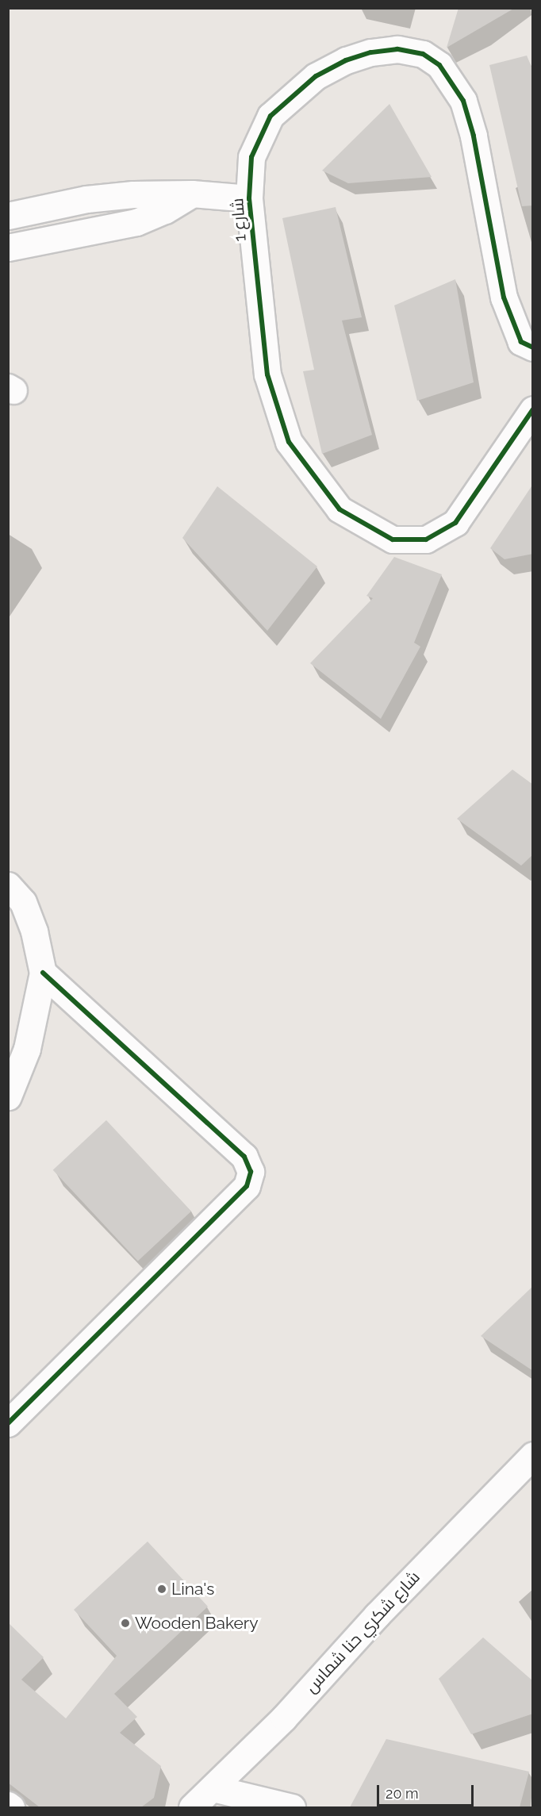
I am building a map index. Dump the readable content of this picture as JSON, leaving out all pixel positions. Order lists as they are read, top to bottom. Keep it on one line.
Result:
{"streets":{"street":["شارع 1","شارع شكري حنا شماس"]},"places":["Lina's","Wooden Bakery"],"scale_bar":"20 m"}
